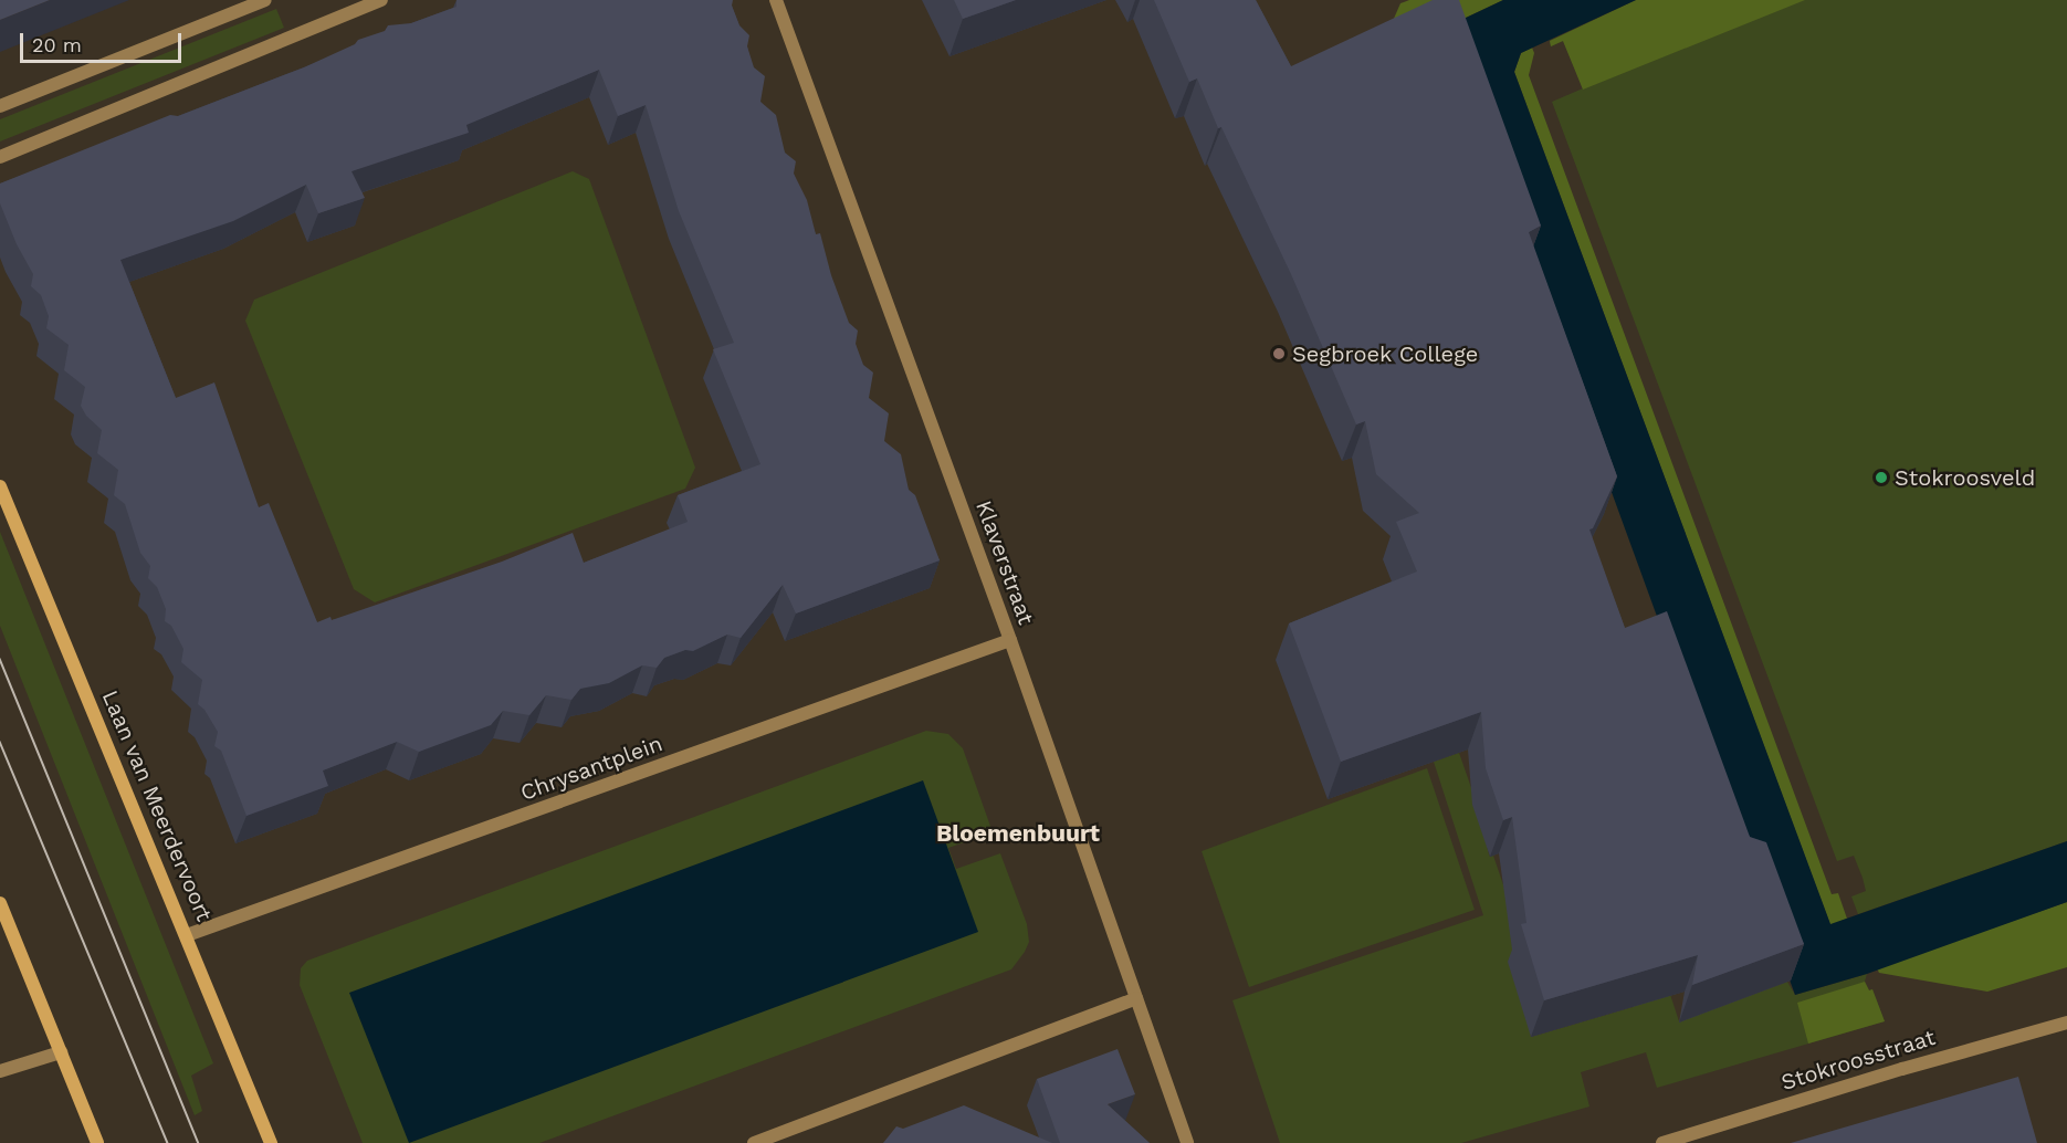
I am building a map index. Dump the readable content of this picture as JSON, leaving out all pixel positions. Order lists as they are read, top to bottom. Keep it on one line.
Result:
{"streets":{"street":["Klaverstraat","Chrysantplein","Laan van Meerdervoort","Stokroosstraat"]},"crossings":[["Klaverstraat","Chrysantplein"],["Chrysantplein","Laan van Meerdervoort"]],"districts":["Bloemenbuurt"],"places":["Segbroek College","Stokroosveld"],"scale_bar":"20 m"}
